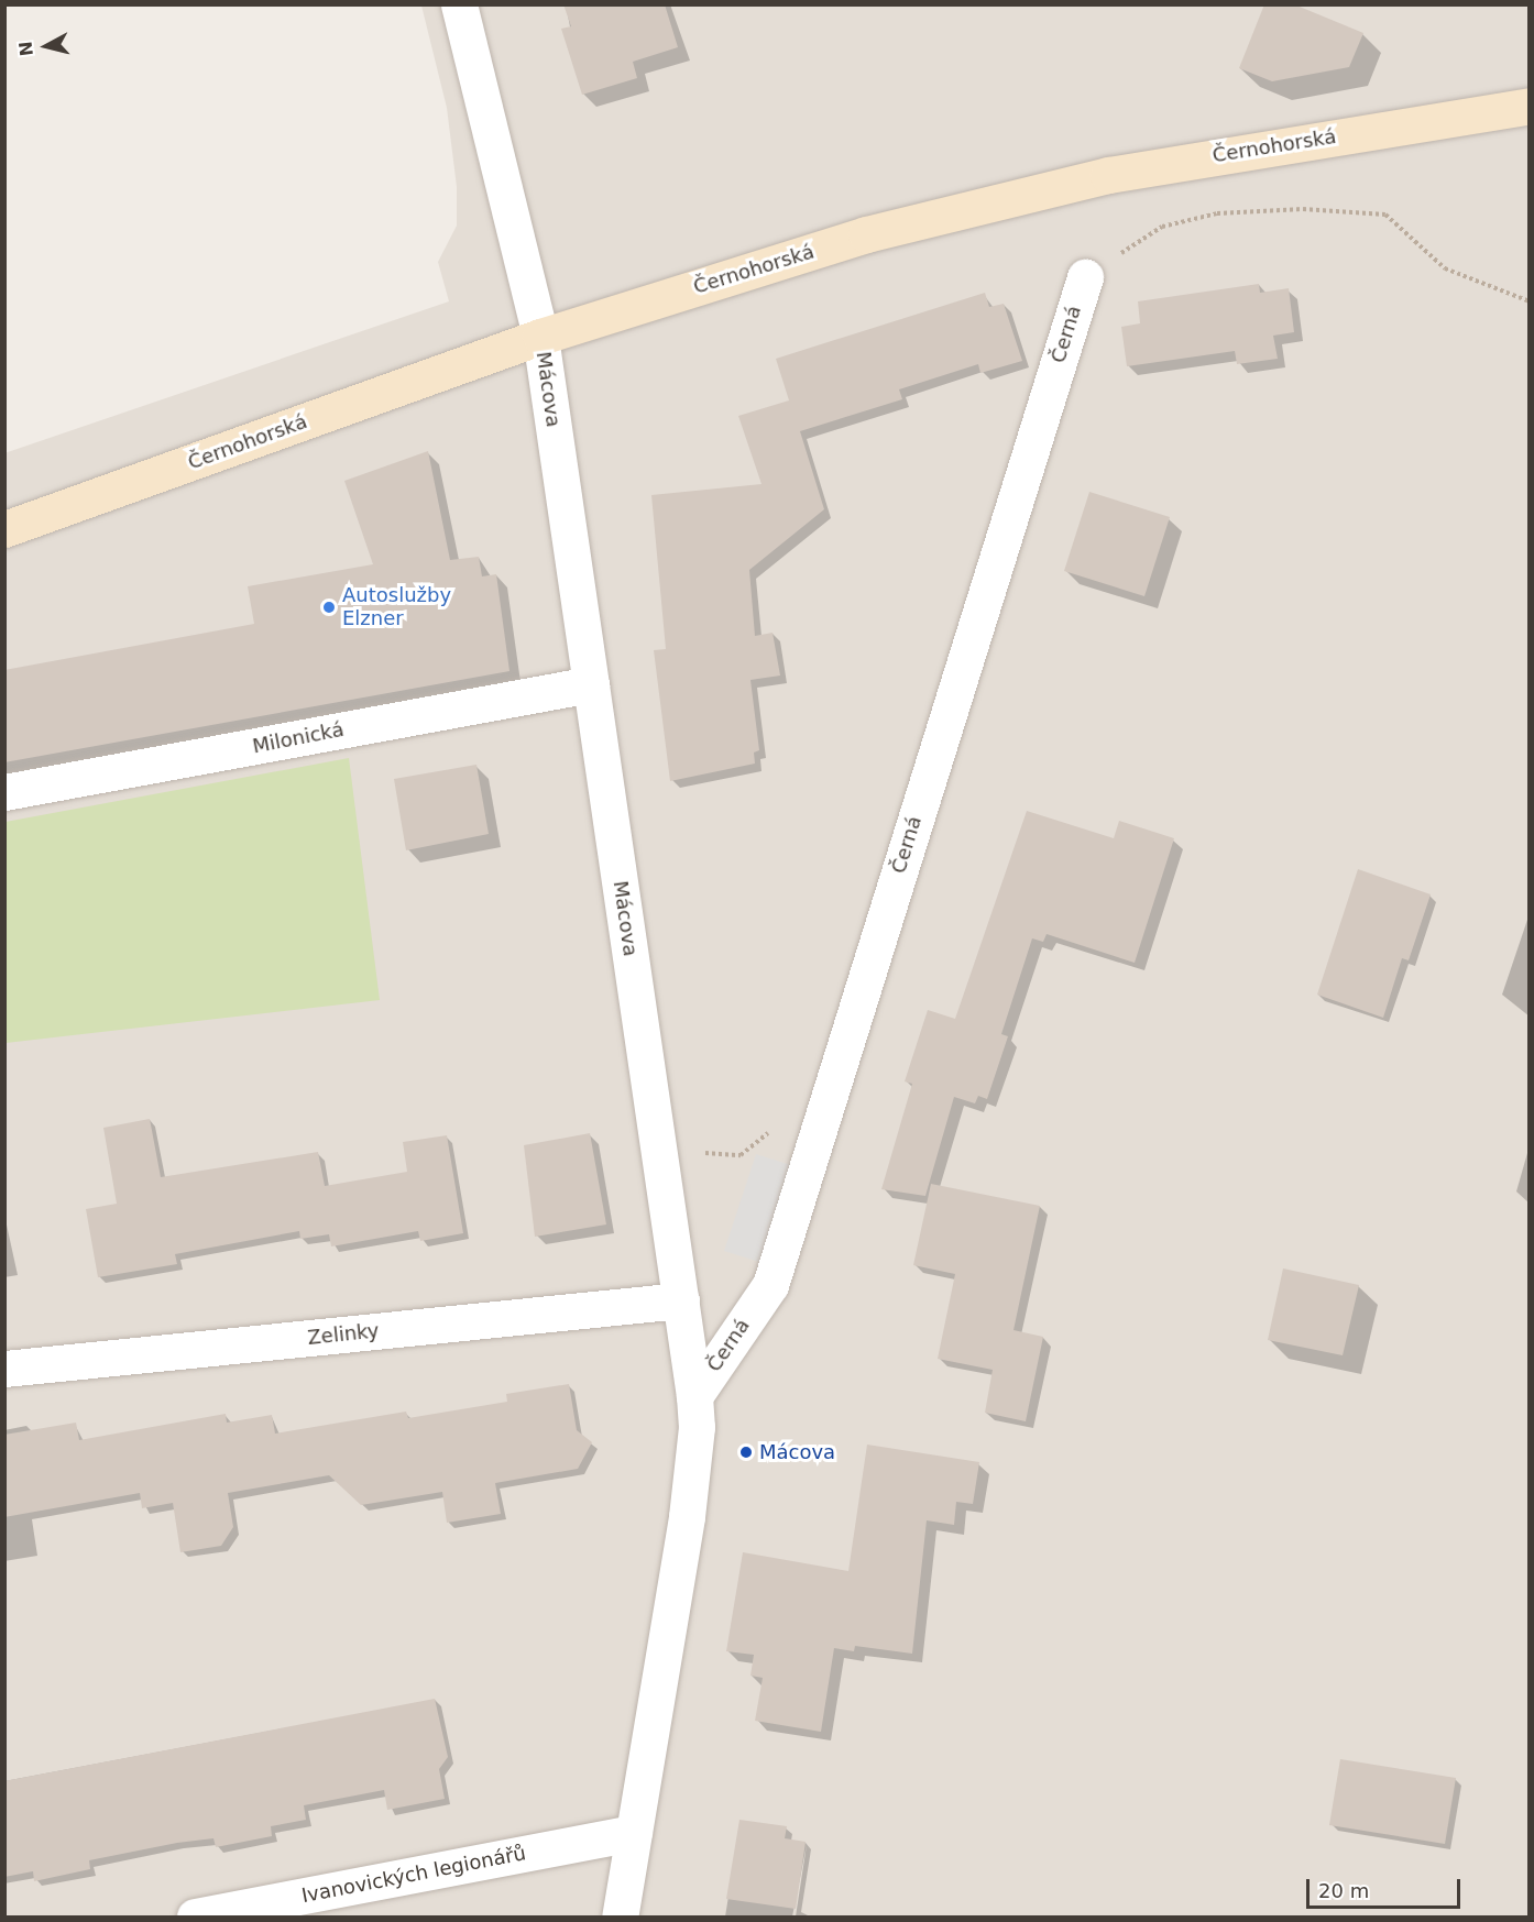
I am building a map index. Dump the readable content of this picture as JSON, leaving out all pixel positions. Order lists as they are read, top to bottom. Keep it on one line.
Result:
{"streets":{"street":["Černohorská","Černá","Mácova","Milonická","Zelinky","Ivanovických legionářů"]},"crossings":[["Černohorská","Mácova"],["Černá","Mácova"],["Mácova","Milonická"],["Mácova","Zelinky"],["Mácova","Ivanovických legionářů"]],"places":["Autoslužby Elzner","Mácova"],"scale_bar":"20 m","north":"left"}
